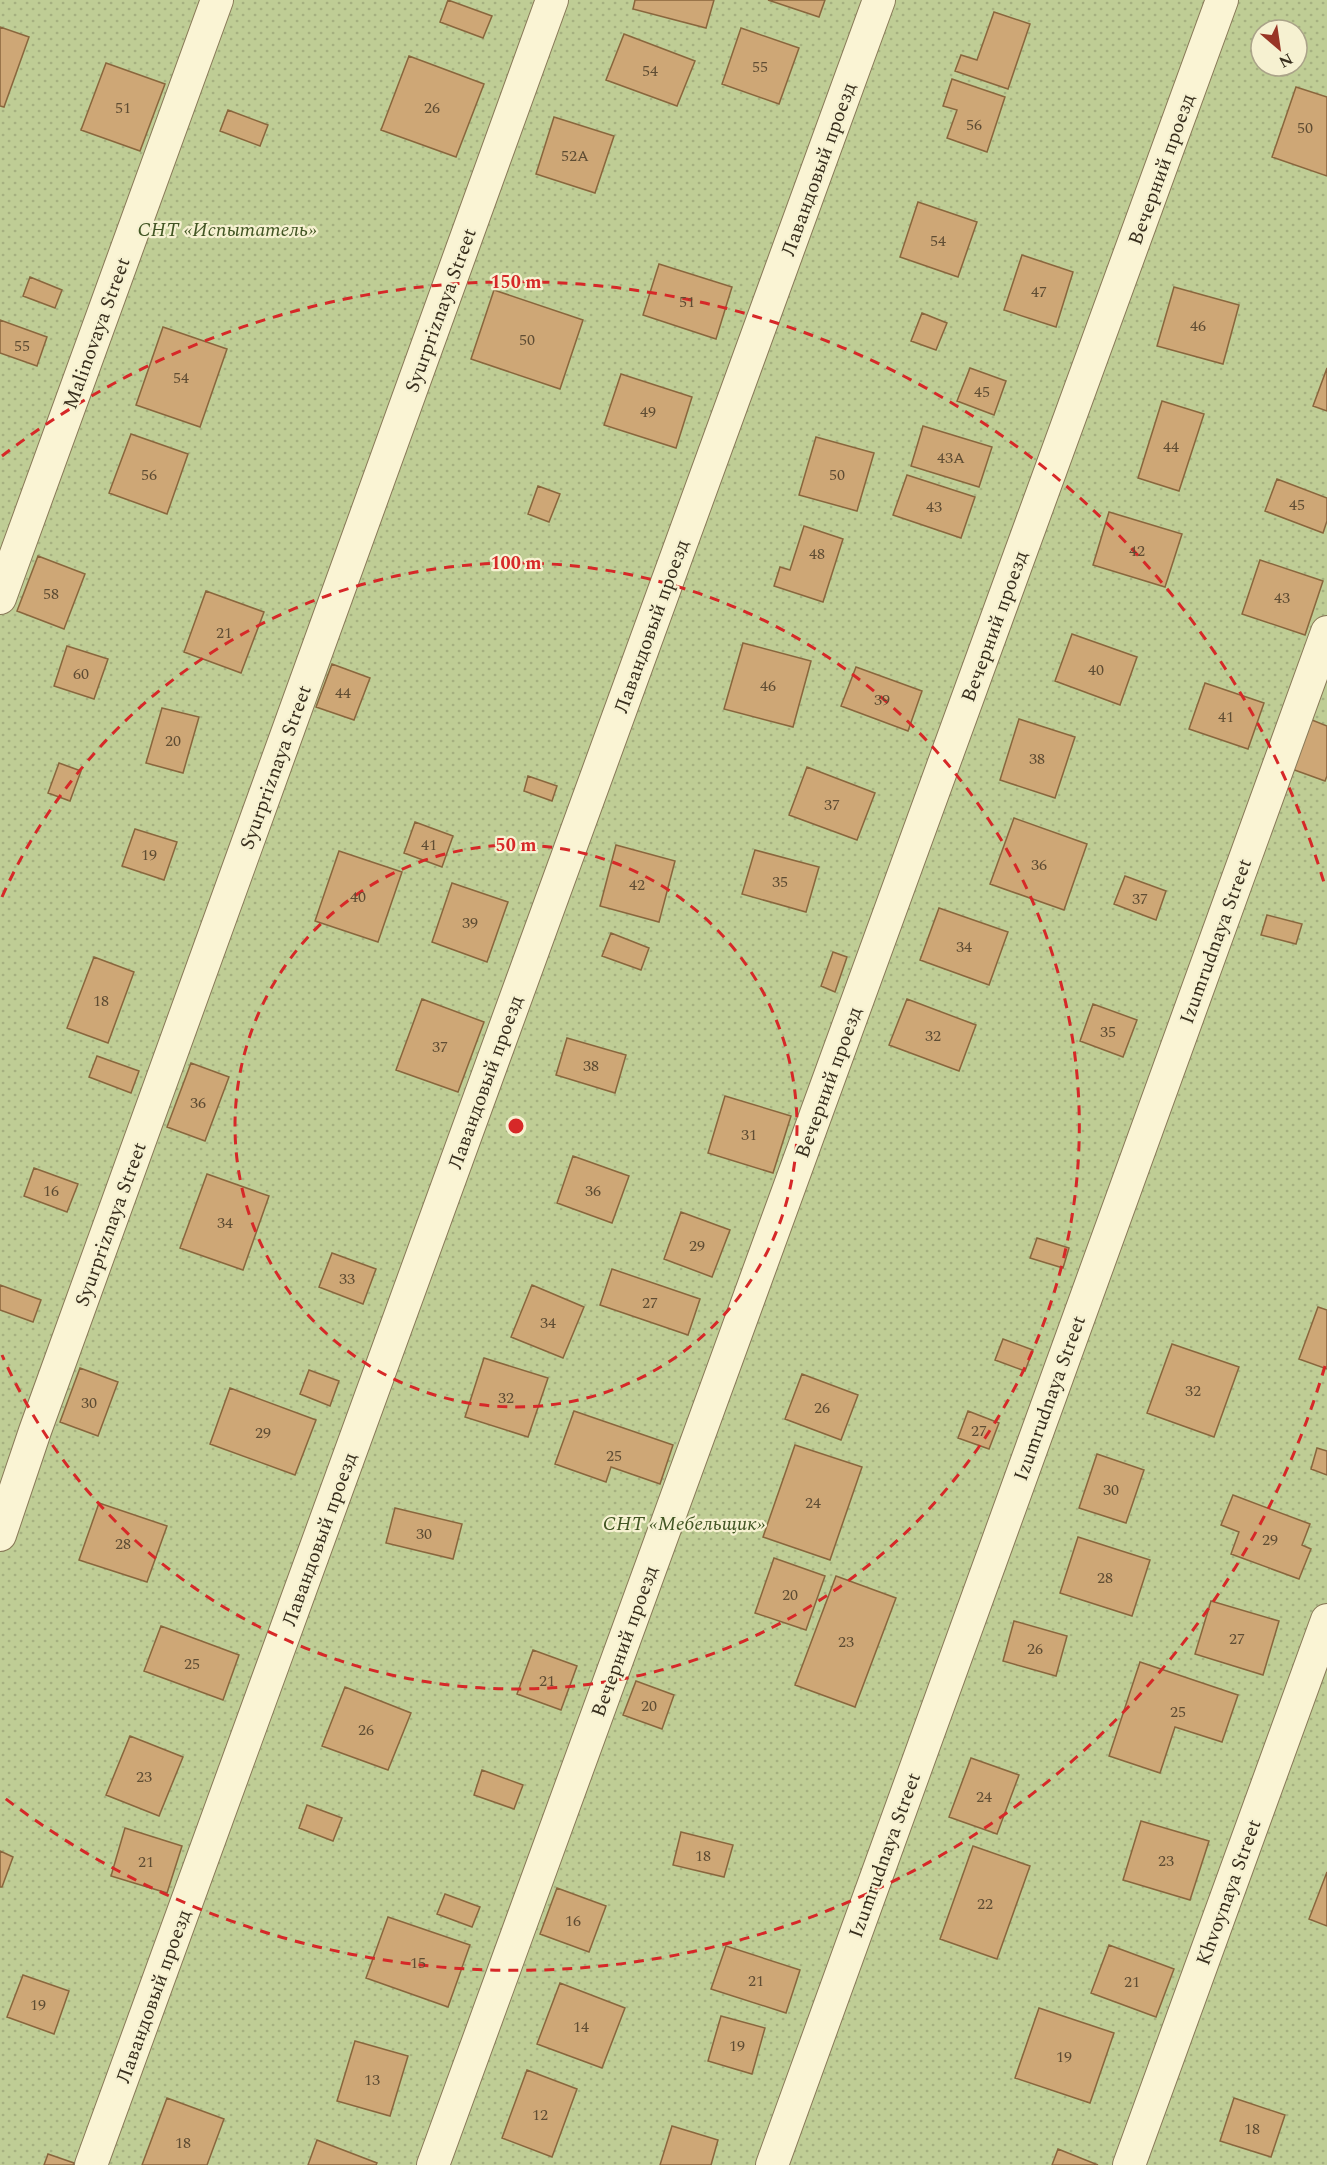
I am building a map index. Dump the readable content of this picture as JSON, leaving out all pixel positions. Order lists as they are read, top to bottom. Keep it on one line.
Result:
{"streets":{"street":["Лавандовый проезд","Вечерний проезд","Syurpriznaya Street","Malinovaya Street","Izumrudnaya Street","Khvoynaya Street"]},"parks":["СНТ «Испытатель»","СНТ «Мебельщик»"],"house_numbers":["55","54","51","26","56","50","52А","54","47","51","46","50","55","54","45","49","44","43А","56","50","45","43","42","48","58","43","21","40","60","46","44","39","41","20","38","37","41","19","36","35","42","40","37","39","34","18","35","32","37","38","36","31","16","36","34","29","33","27","34","32","32","30","26","27","29","25","30","24","30","29","28","28","20","27","23","26","25","21","20","25","26","23","24","18","23","21","22","16","15","21","21","19","14","19","19","13","12","18","18"],"north":"bottom right","rings":["150 m","100 m","50 m"]}
